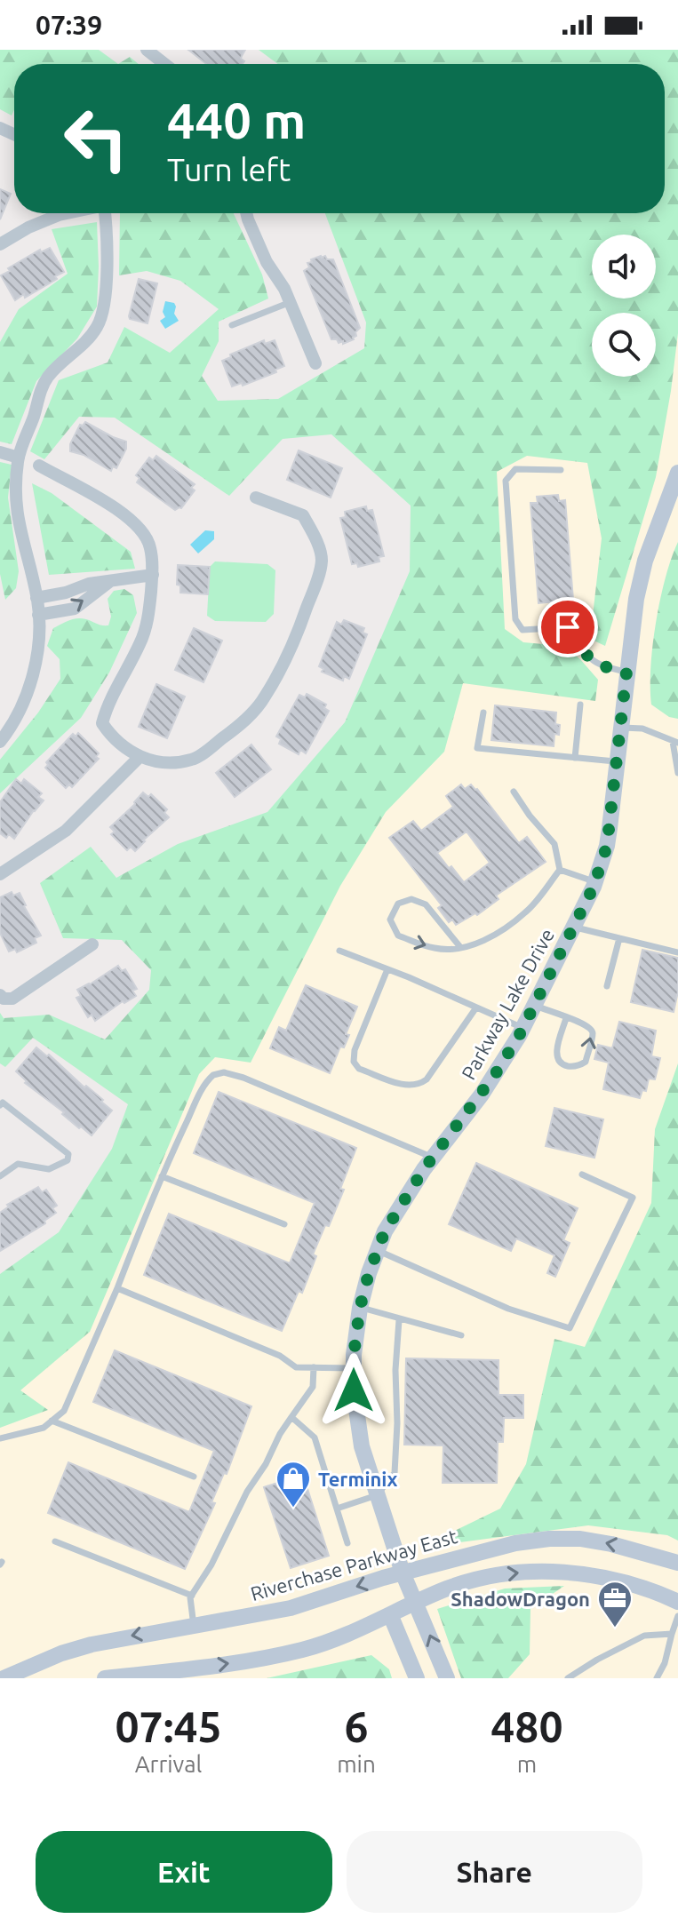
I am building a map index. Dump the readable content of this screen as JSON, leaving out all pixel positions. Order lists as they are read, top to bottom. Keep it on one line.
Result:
{"streets":{"street":["Parkway Lake Drive","Riverchase Parkway East"]},"crossings":[["Parkway Lake Drive","Riverchase Parkway East"]],"places":{"shop":["Terminix"],"office":["ShadowDragon"]},"page":{"status":"07:39","turn":["440 m","Turn left"],"eta":["07:45","Arrival","6","min","480","m"],"buttons":["Exit","Share"]}}
